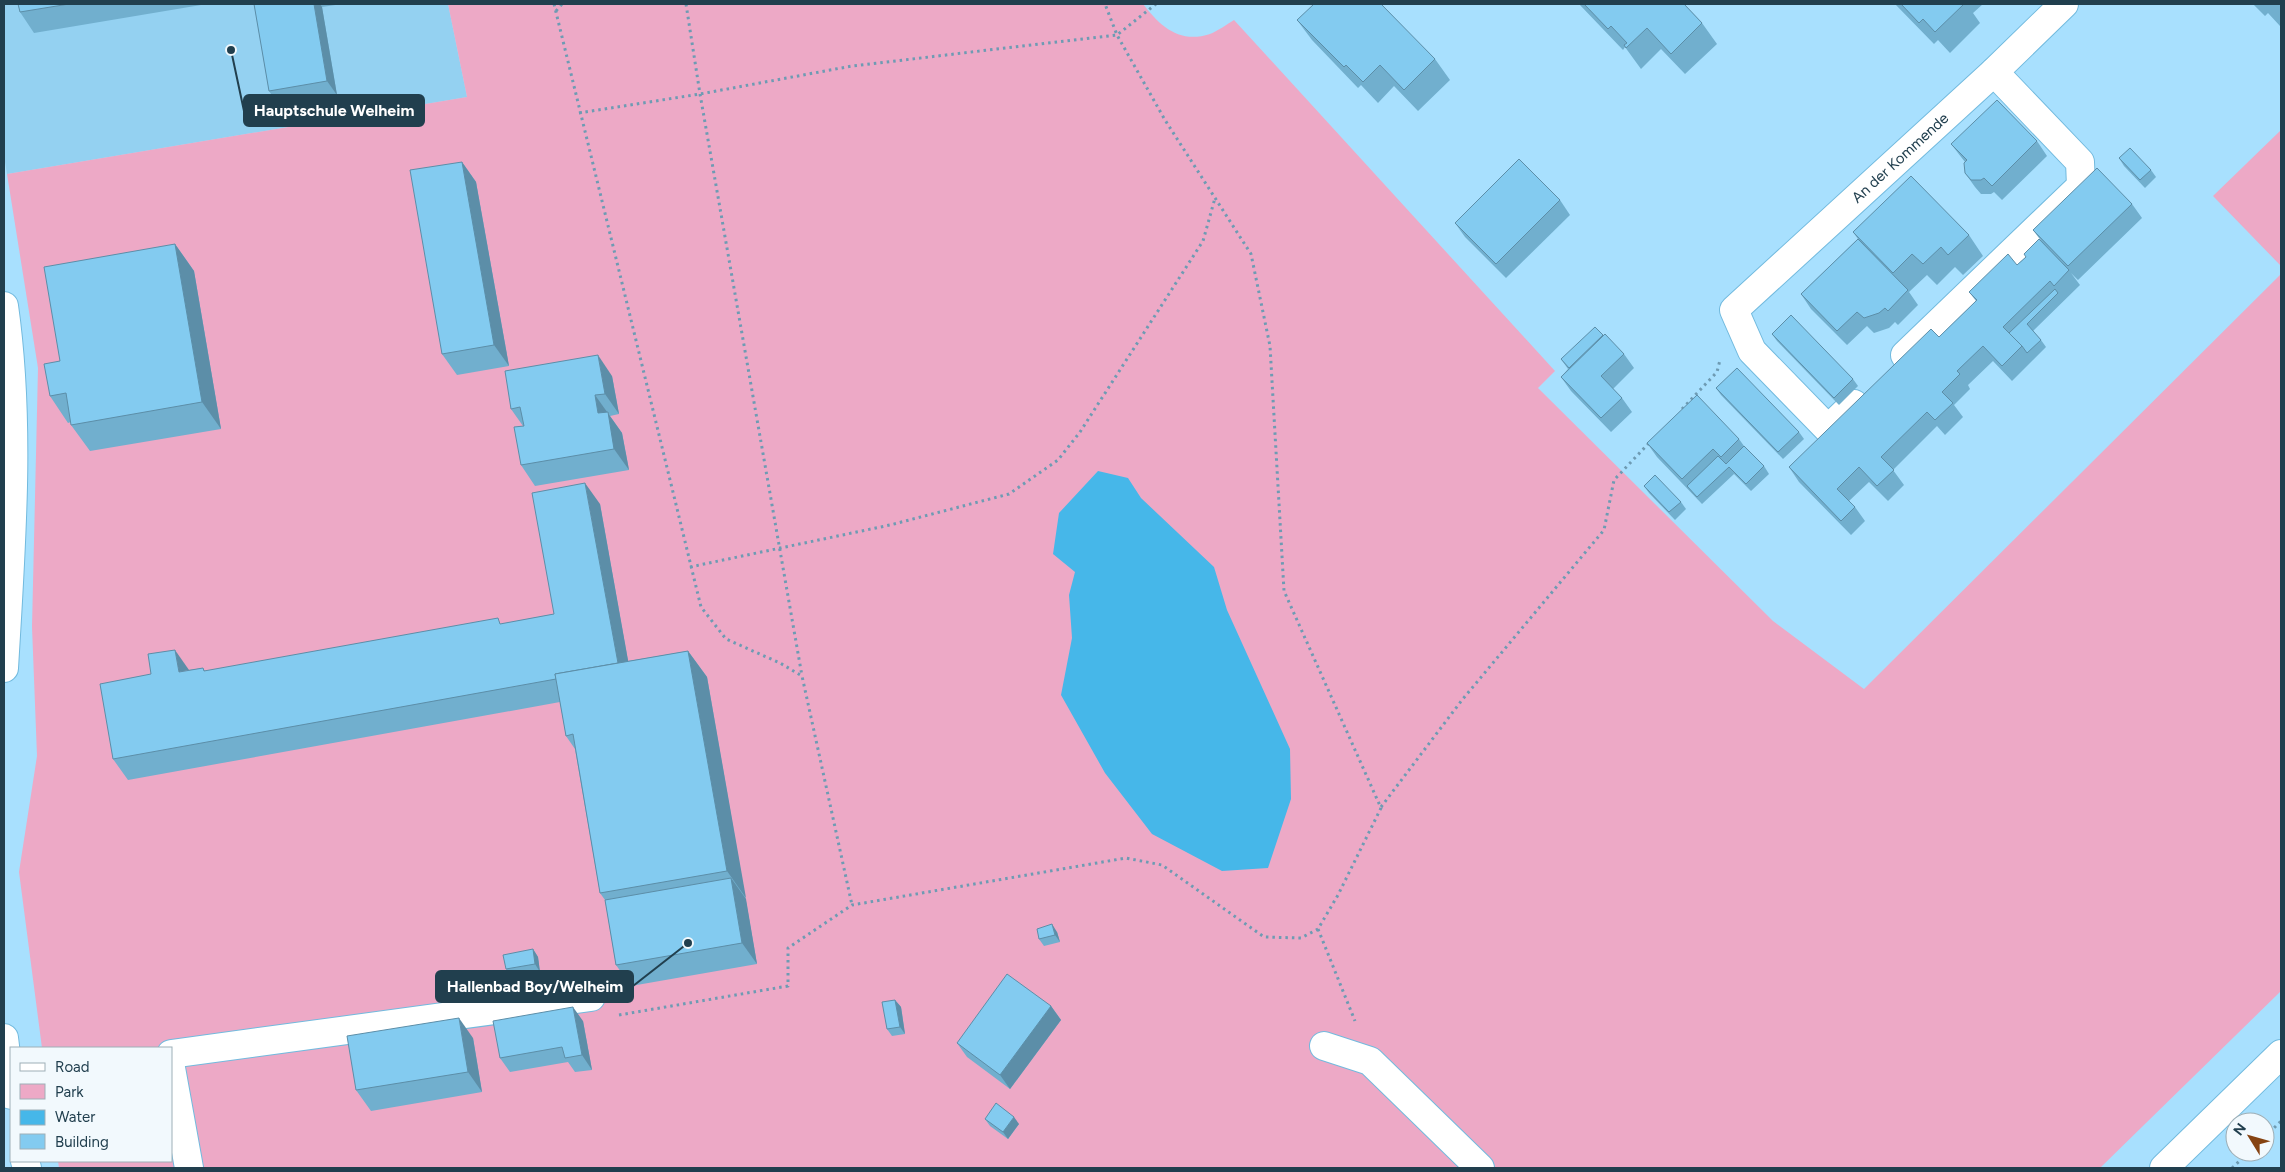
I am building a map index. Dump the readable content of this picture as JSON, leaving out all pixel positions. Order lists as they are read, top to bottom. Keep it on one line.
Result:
{"streets":{"street":["An der Kommende"]},"places":["Hauptschule Welheim","Hallenbad Boy/Welheim"],"legend":["Road","Park","Water","Building"],"north":"top left"}
